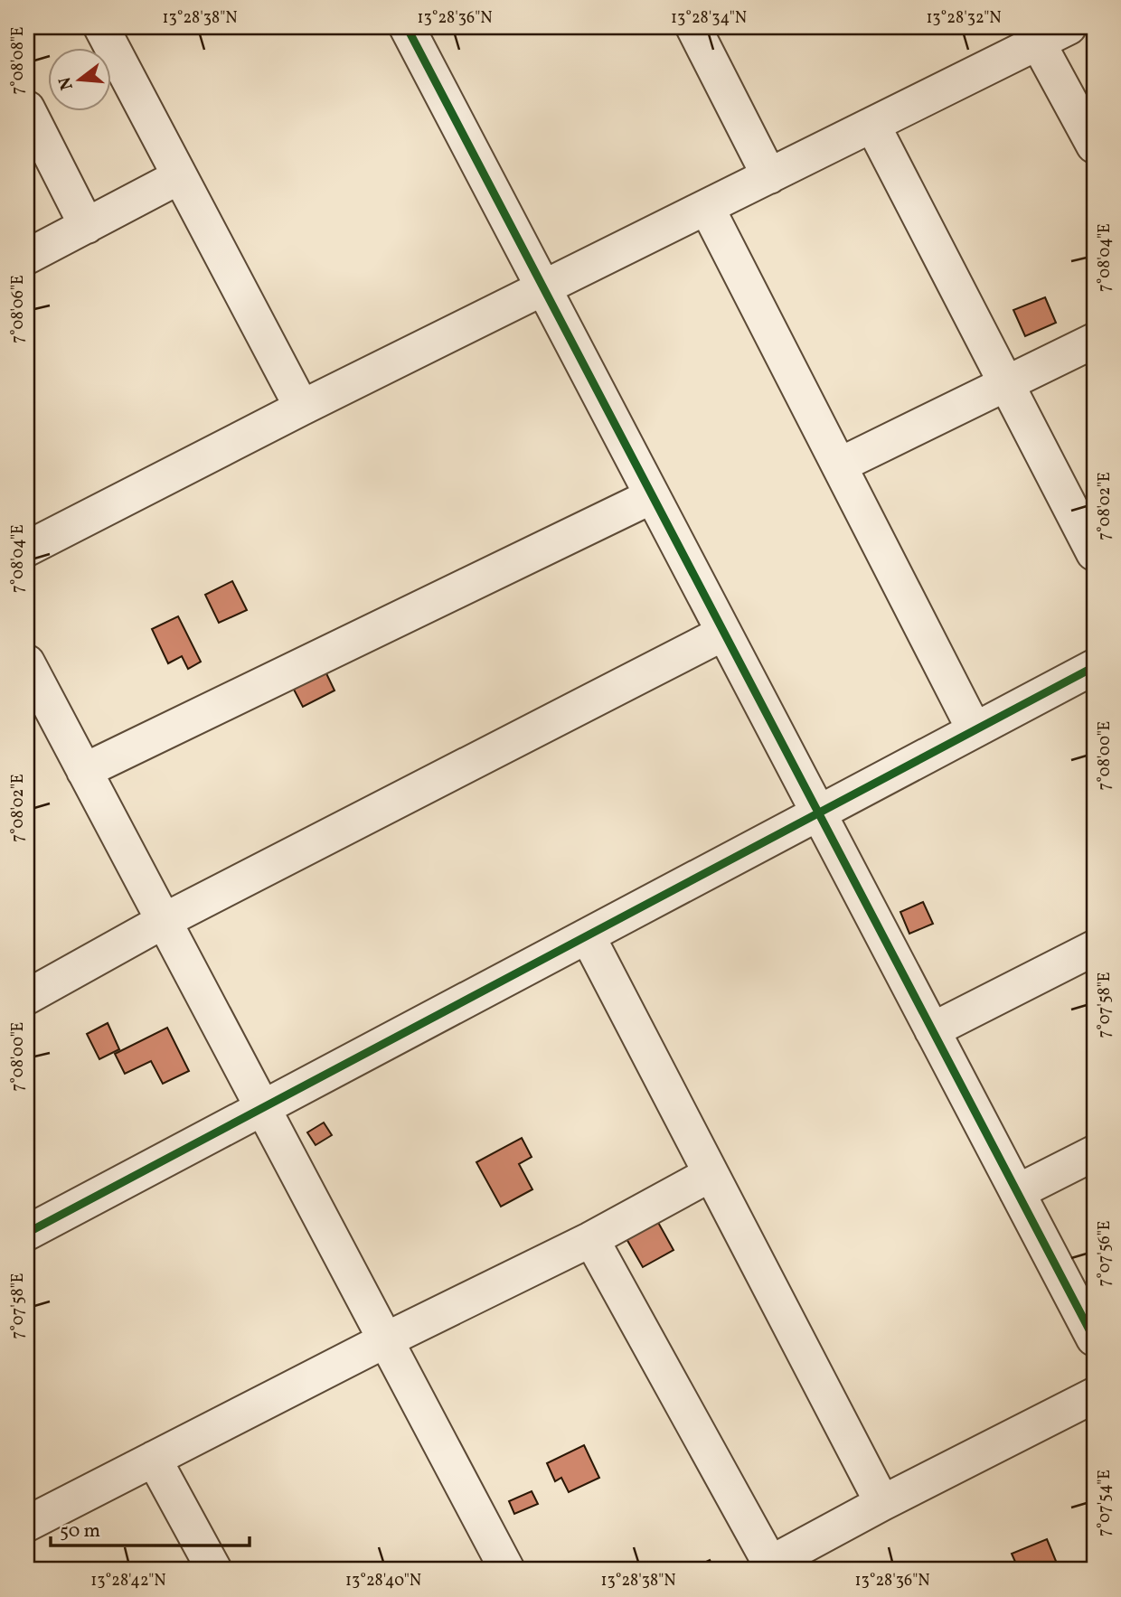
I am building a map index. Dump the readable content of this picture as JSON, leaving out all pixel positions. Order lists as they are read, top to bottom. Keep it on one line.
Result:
{"scale_bar":"50 m","north":"left","coordinates":["13°28'38\"N","13°28'36\"N","13°28'34\"N","13°28'32\"N","7°08'08\"E","7°08'04\"E","7°08'06\"E","7°08'02\"E","7°08'00\"E","7°07'58\"E","7°07'56\"E","7°07'54\"E","13°28'42\"N","13°28'40\"N"]}
